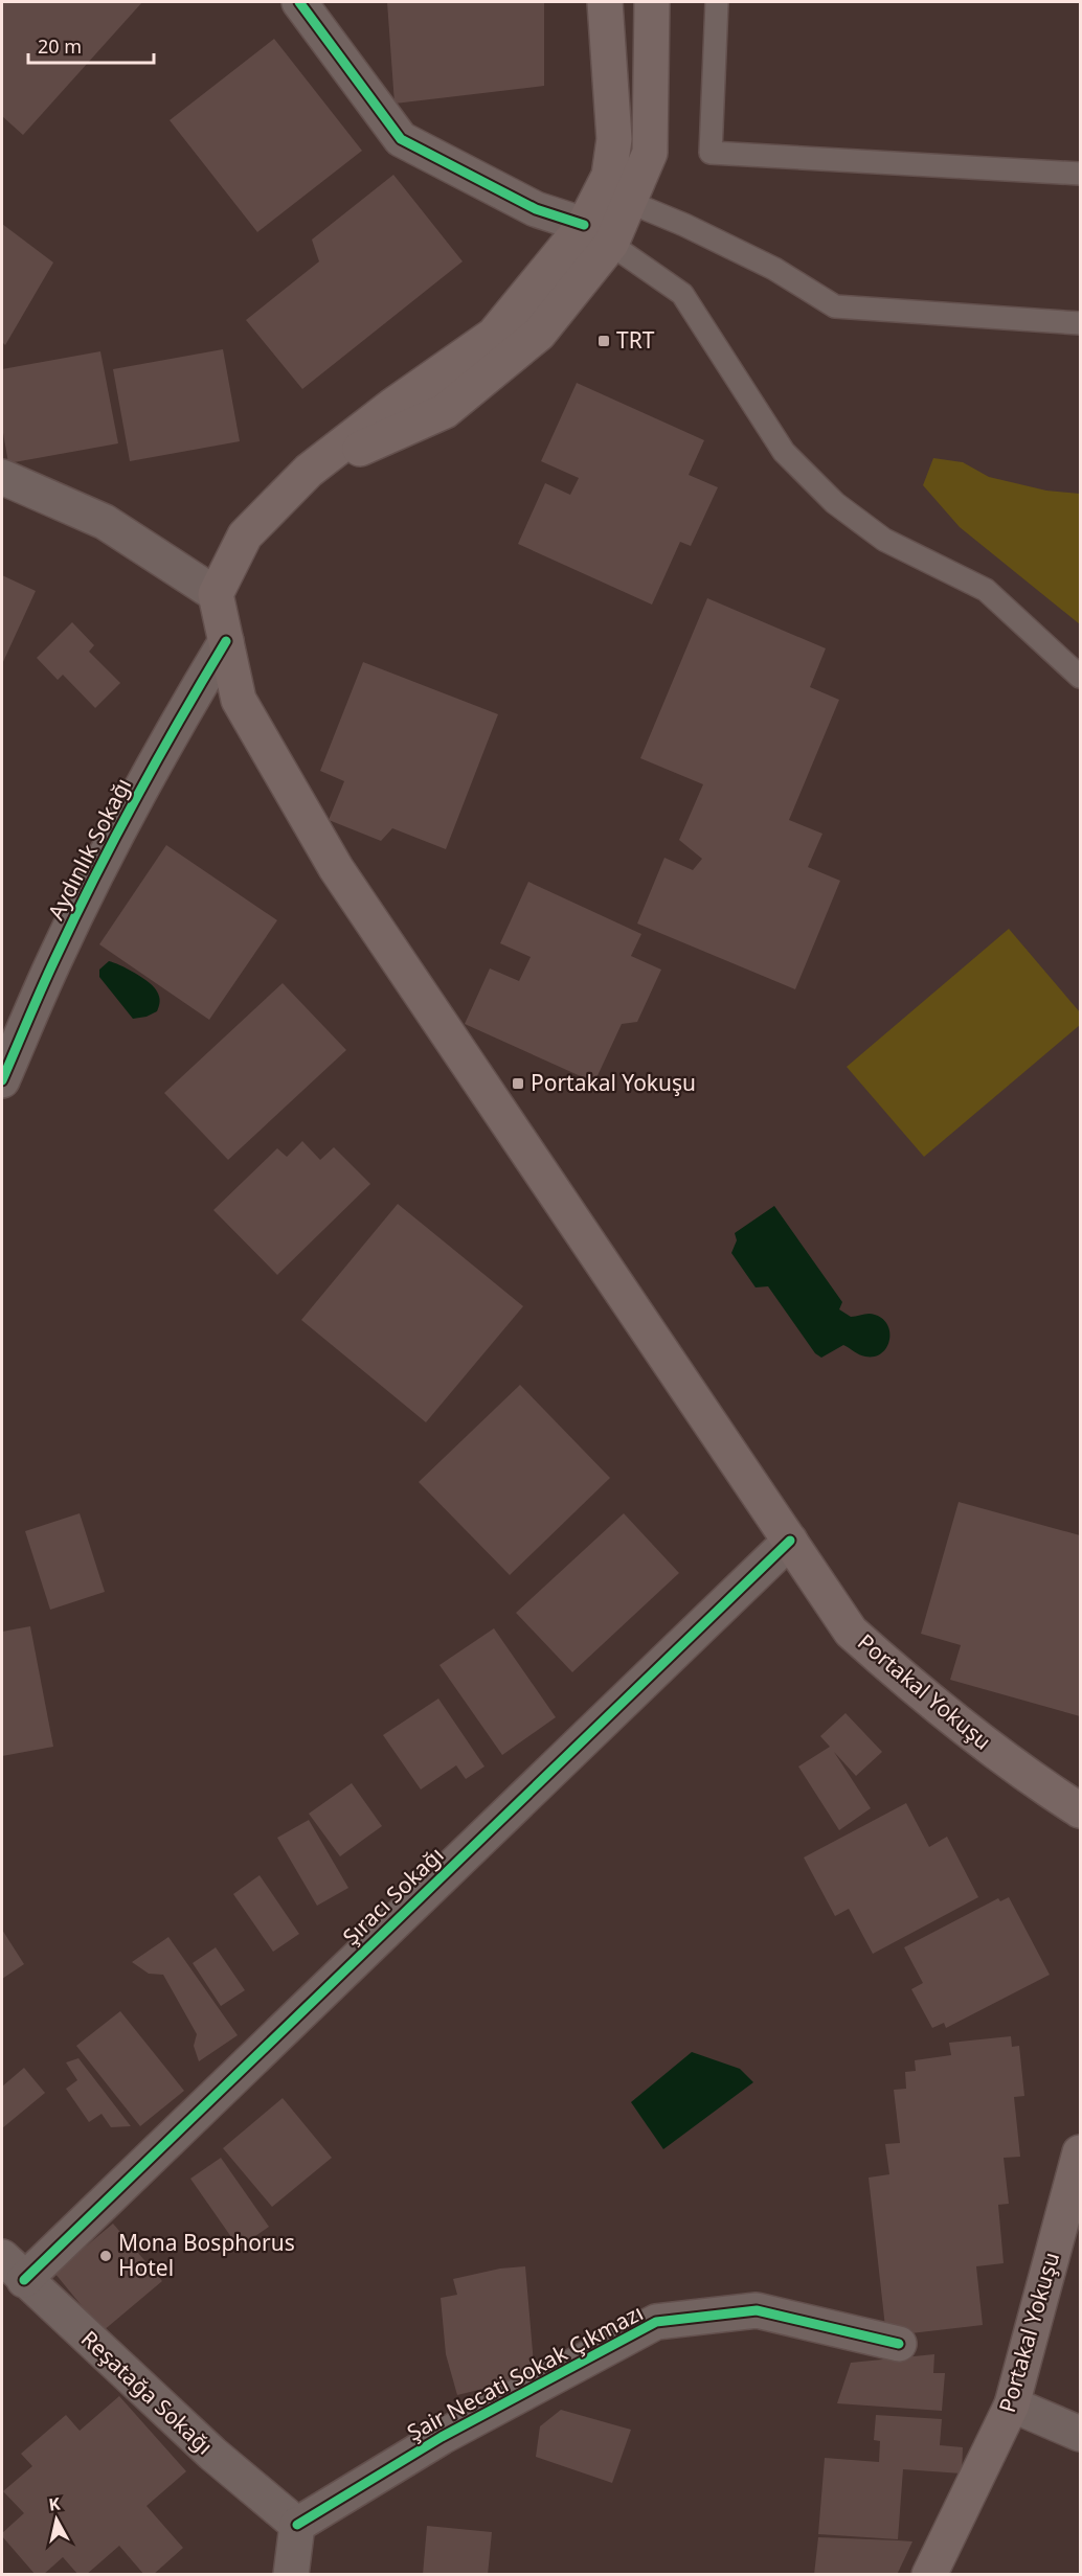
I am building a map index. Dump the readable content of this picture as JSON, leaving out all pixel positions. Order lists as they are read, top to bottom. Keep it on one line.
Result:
{"streets":{"main road":["Portakal Yokuşu"],"street":["Aydınlık Sokağı","Şıracı Sokağı","Şair Necati Sokak Çıkmazı","Reşatağa Sokağı"]},"crossings":[["Aydınlık Sokağı","Portakal Yokuşu"],["Portakal Yokuşu","Şıracı Sokağı"],["Şıracı Sokağı","Reşatağa Sokağı"],["Şair Necati Sokak Çıkmazı","Reşatağa Sokağı"]],"places":{"transit":["TRT","Portakal Yokuşu"],"other":["Mona Bosphorus Hotel"]},"scale_bar":"20 m","north":"top"}
